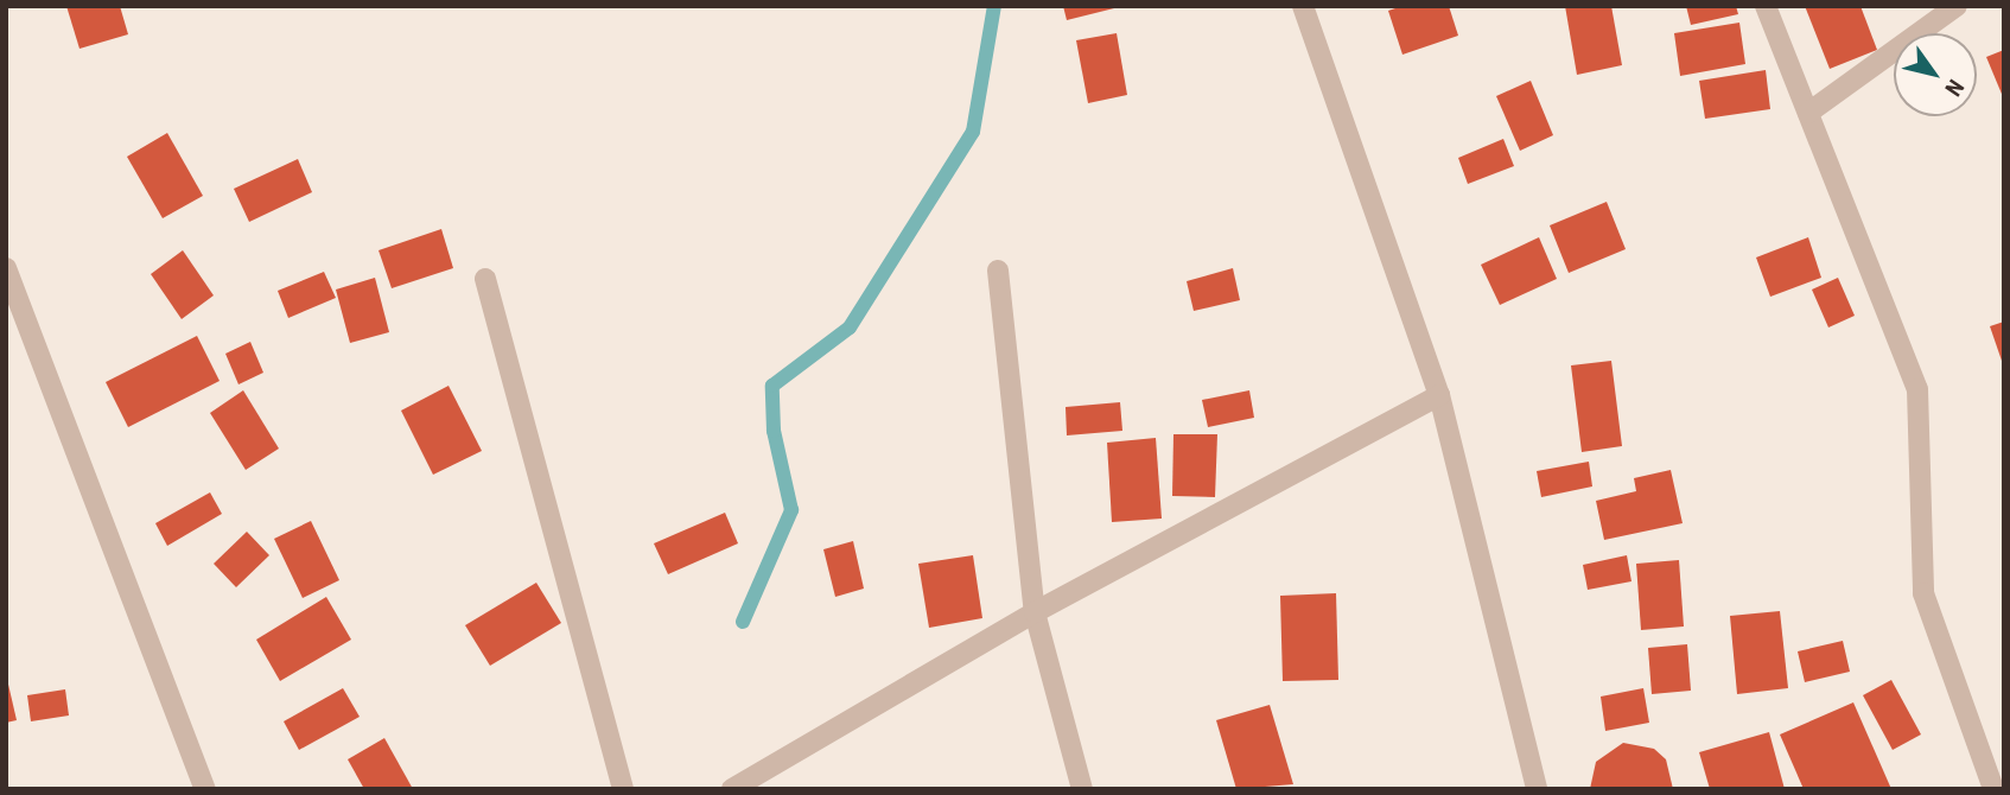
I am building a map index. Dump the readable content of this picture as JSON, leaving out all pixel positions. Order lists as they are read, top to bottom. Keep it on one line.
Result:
{"north":"bottom right"}
